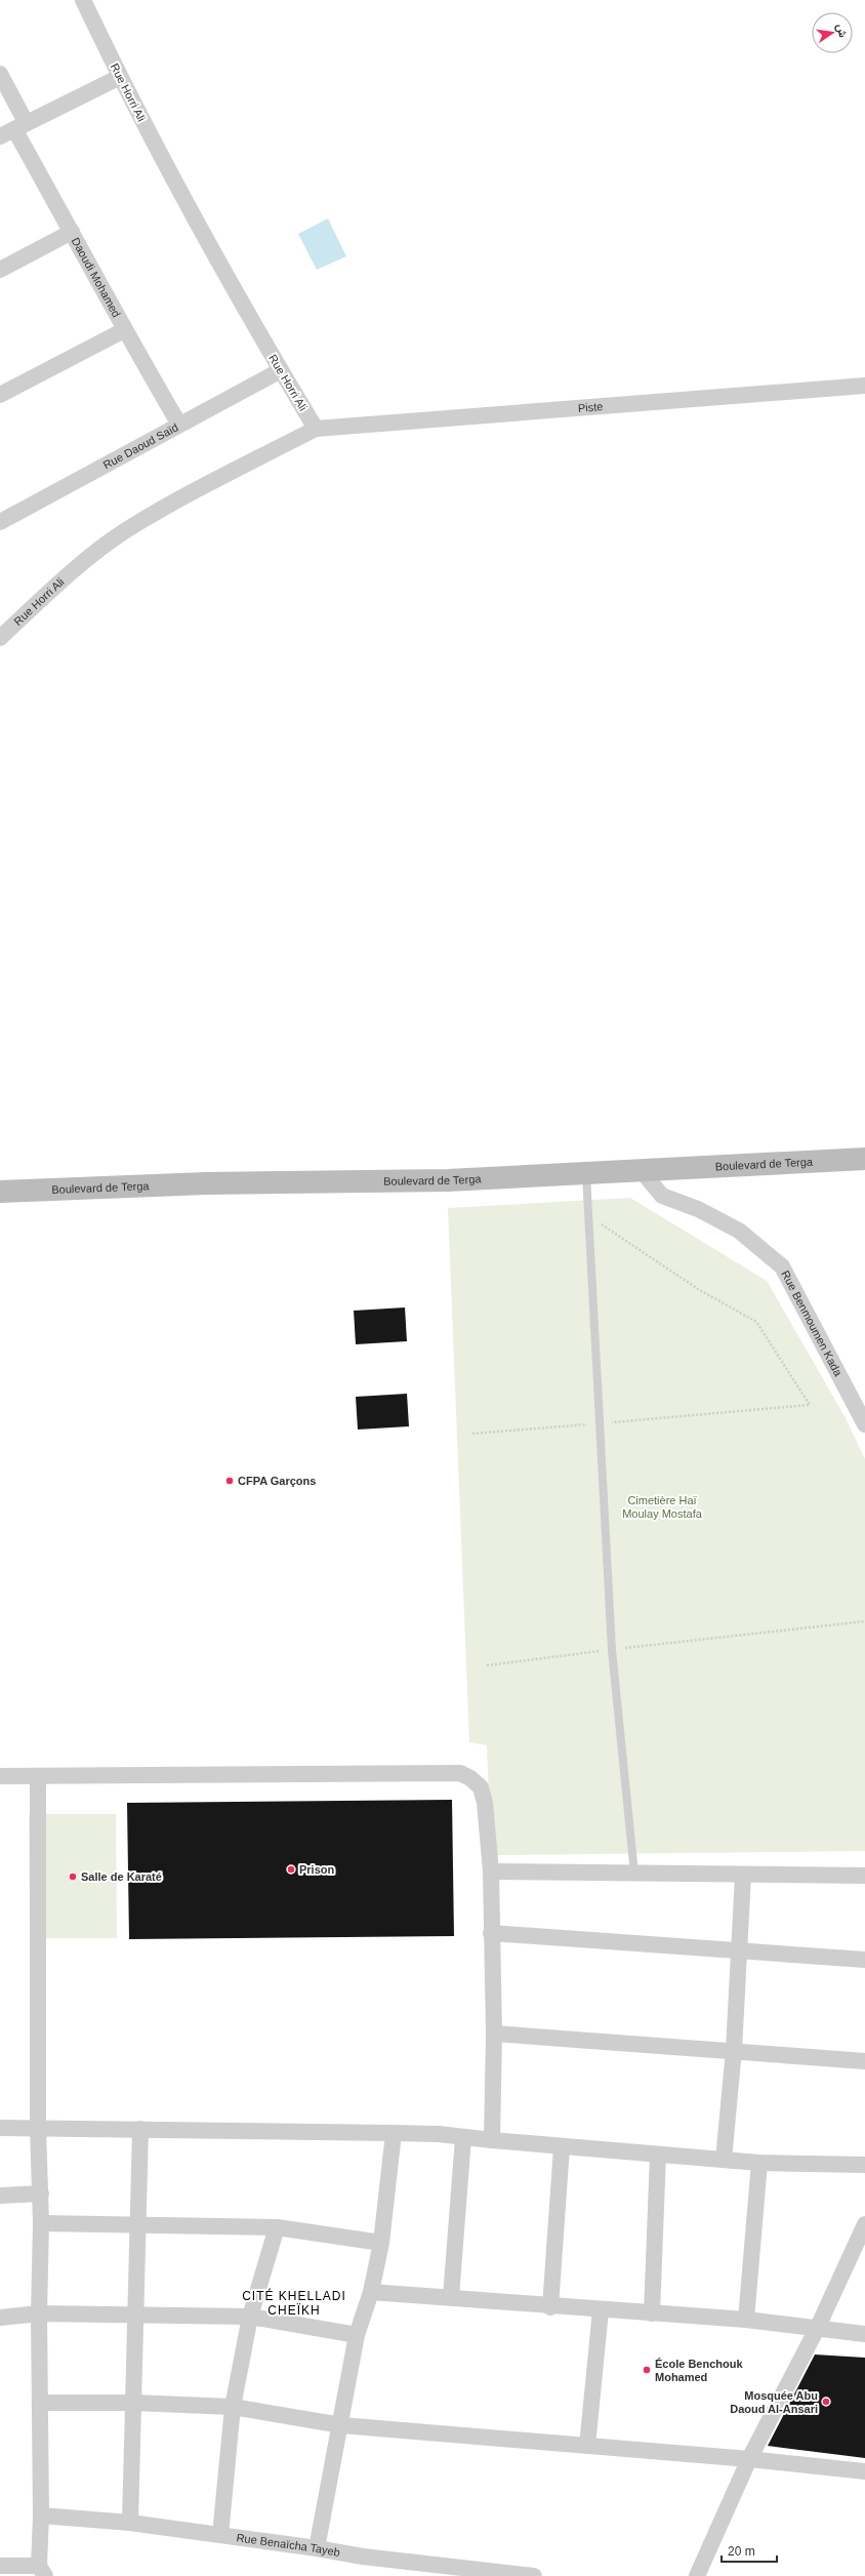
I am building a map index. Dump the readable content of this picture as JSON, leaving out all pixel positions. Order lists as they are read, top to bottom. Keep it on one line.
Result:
{"streets":{"main road":["Boulevard de Terga"],"street":["Rue Horri Ali","Daoudi Mohamed","Piste","Rue Daoud Saïd","Rue Benmoumen Kada","Rue Benaïcha Tayeb"]},"crossings":[["Rue Horri Ali","Piste"],["Rue Horri Ali","Rue Daoud Saïd"],["Daoudi Mohamed","Rue Daoud Saïd"],["Boulevard de Terga","Rue Benmoumen Kada"]],"districts":["CITÉ KHELLADI CHEÏKH"],"parks":["Cimetière Haï Moulay Mostafa"],"places":["CFPA Garçons","Prison","Salle de Karaté","École Benchouk Mohamed","Mosquée Abu Daoud Al-Ansari"],"scale_bar":"20 m","north":"right"}
